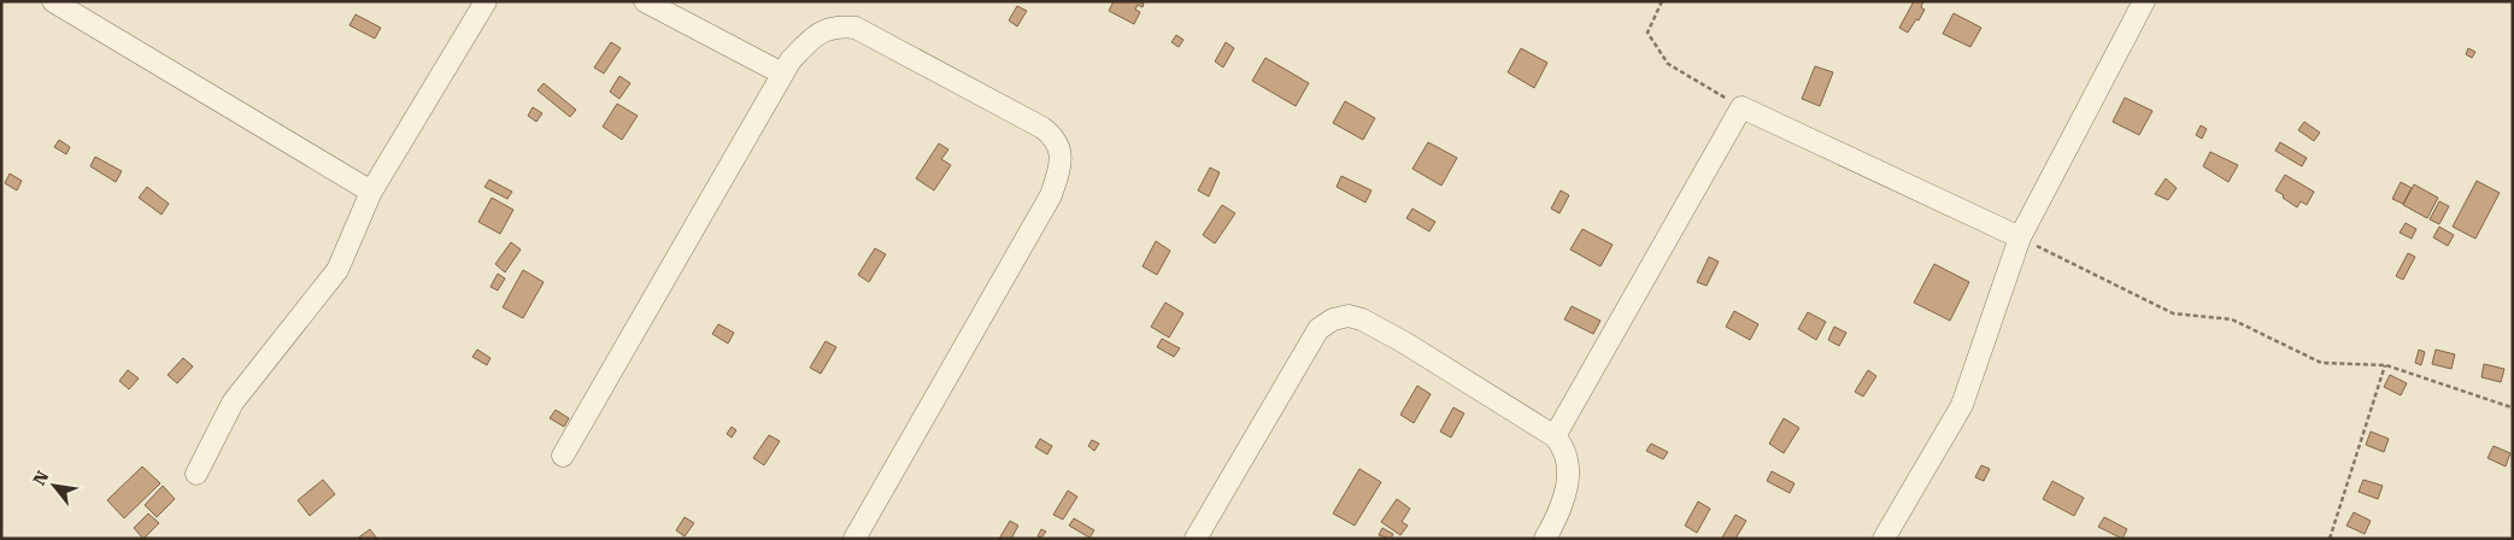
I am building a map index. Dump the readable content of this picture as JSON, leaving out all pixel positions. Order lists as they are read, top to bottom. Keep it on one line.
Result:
{"north":"top left"}
